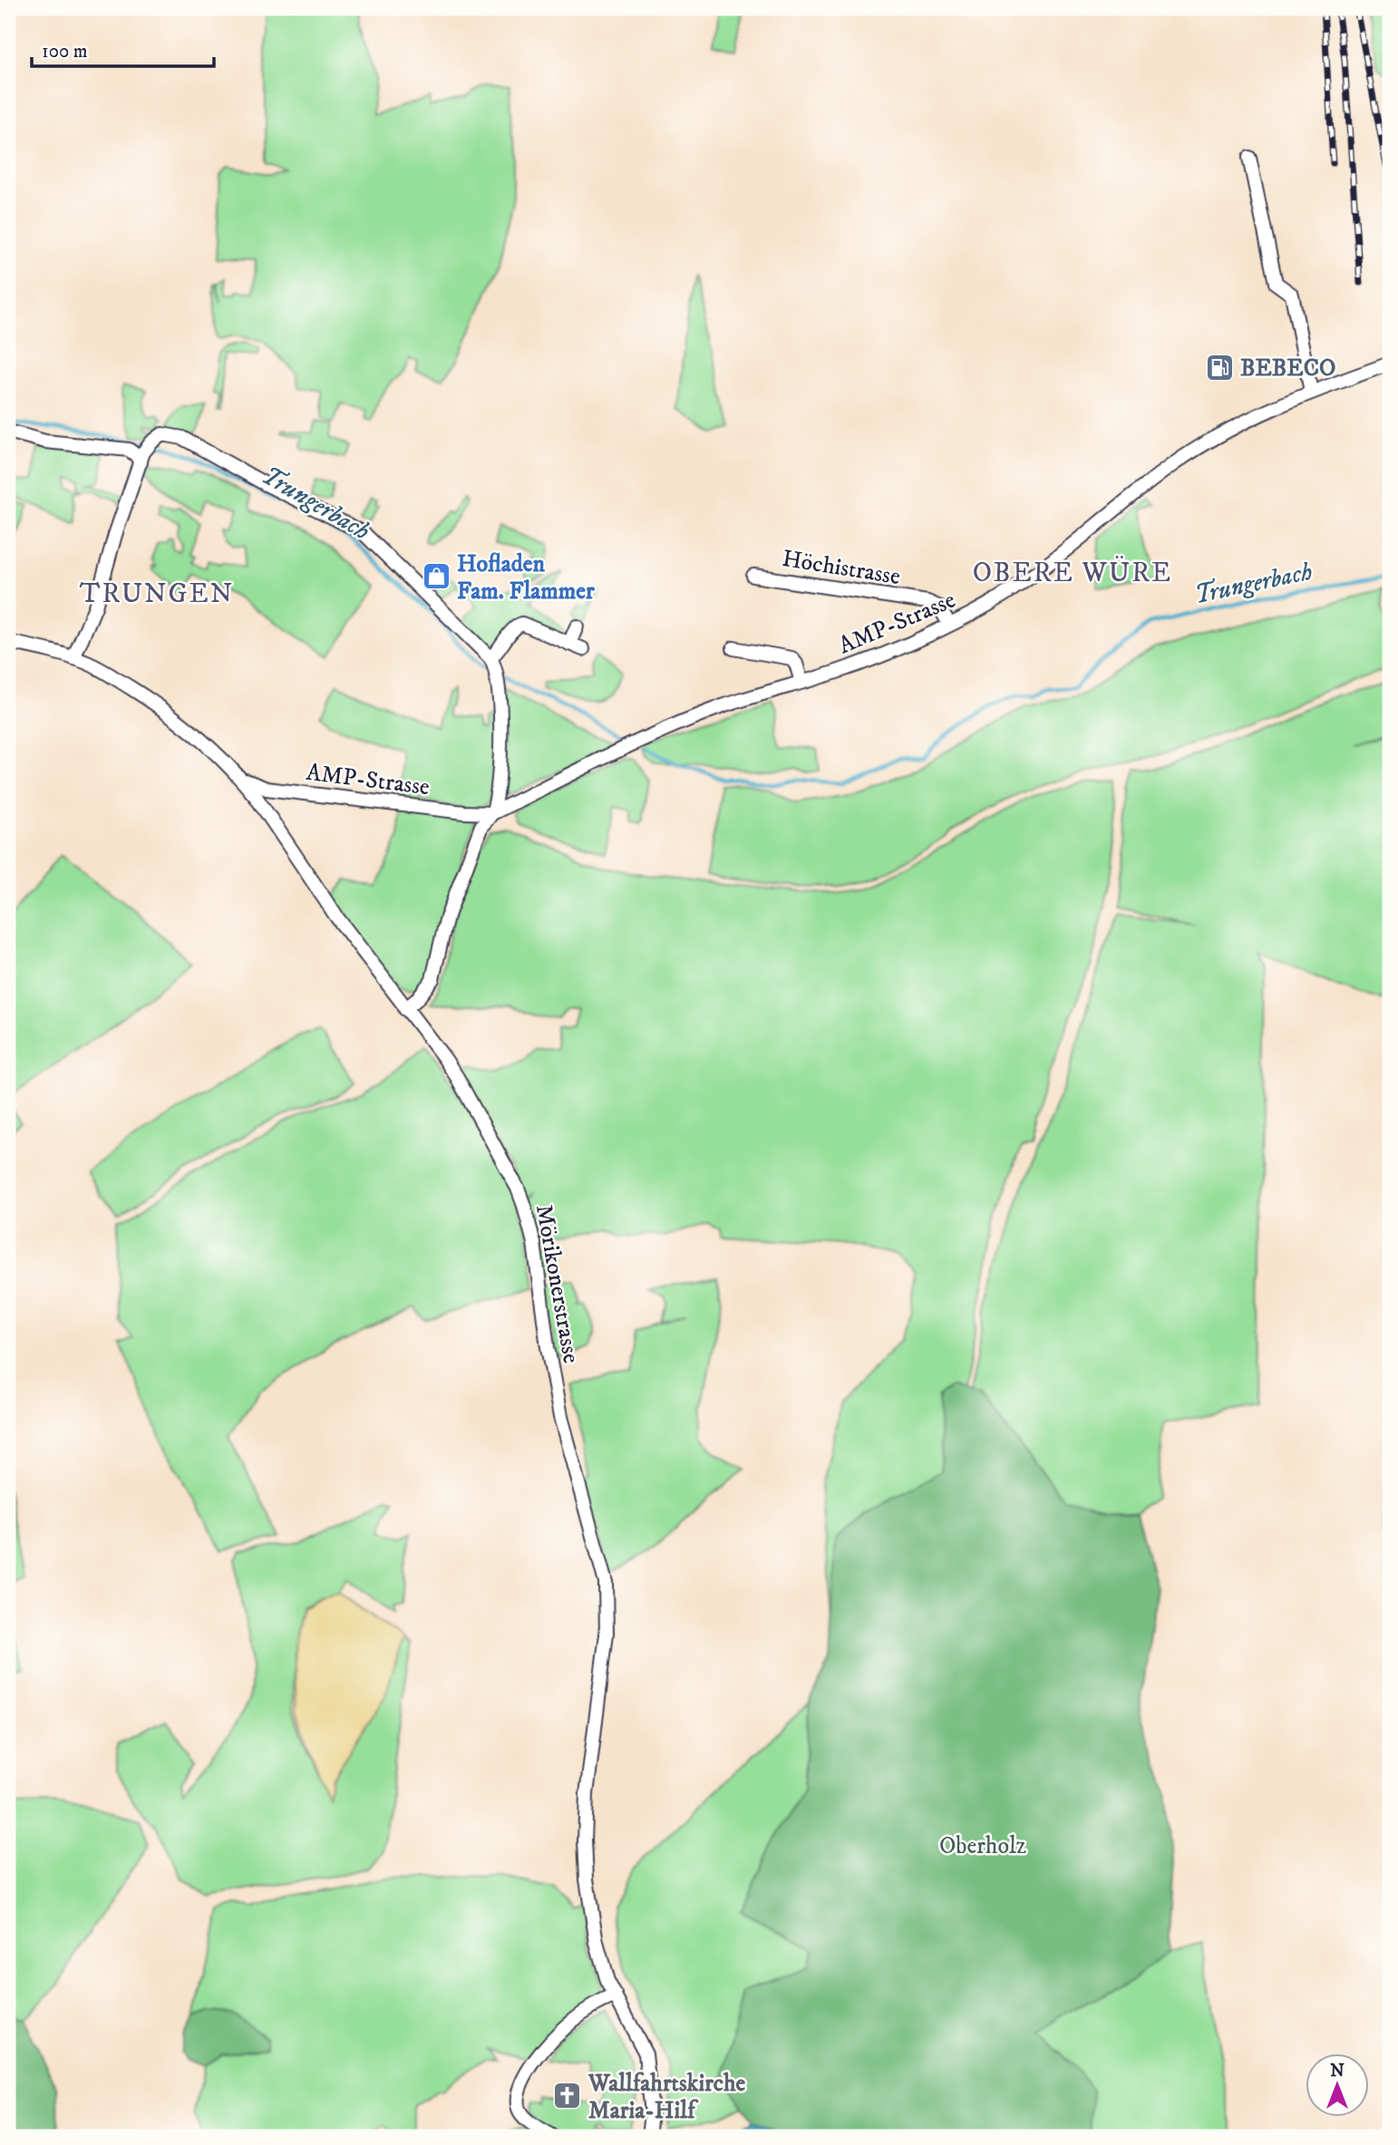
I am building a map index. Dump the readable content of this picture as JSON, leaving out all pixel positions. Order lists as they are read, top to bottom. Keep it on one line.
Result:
{"streets":{"street":["Höchistrasse","AMP-Strasse","Mörikonerstrasse"]},"crossings":[["Höchistrasse","AMP-Strasse"],["AMP-Strasse","Mörikonerstrasse"]],"districts":["OBERE WÜRE","TRUNGEN"],"water":["Trungerbach"],"parks":["Oberholz"],"places":{"fuel station":["BEBECO"],"shop":["Hofladen Fam. Flammer"],"church":["Wallfahrtskirche Maria-Hilf"]},"scale_bar":"100 m","north":"top"}
